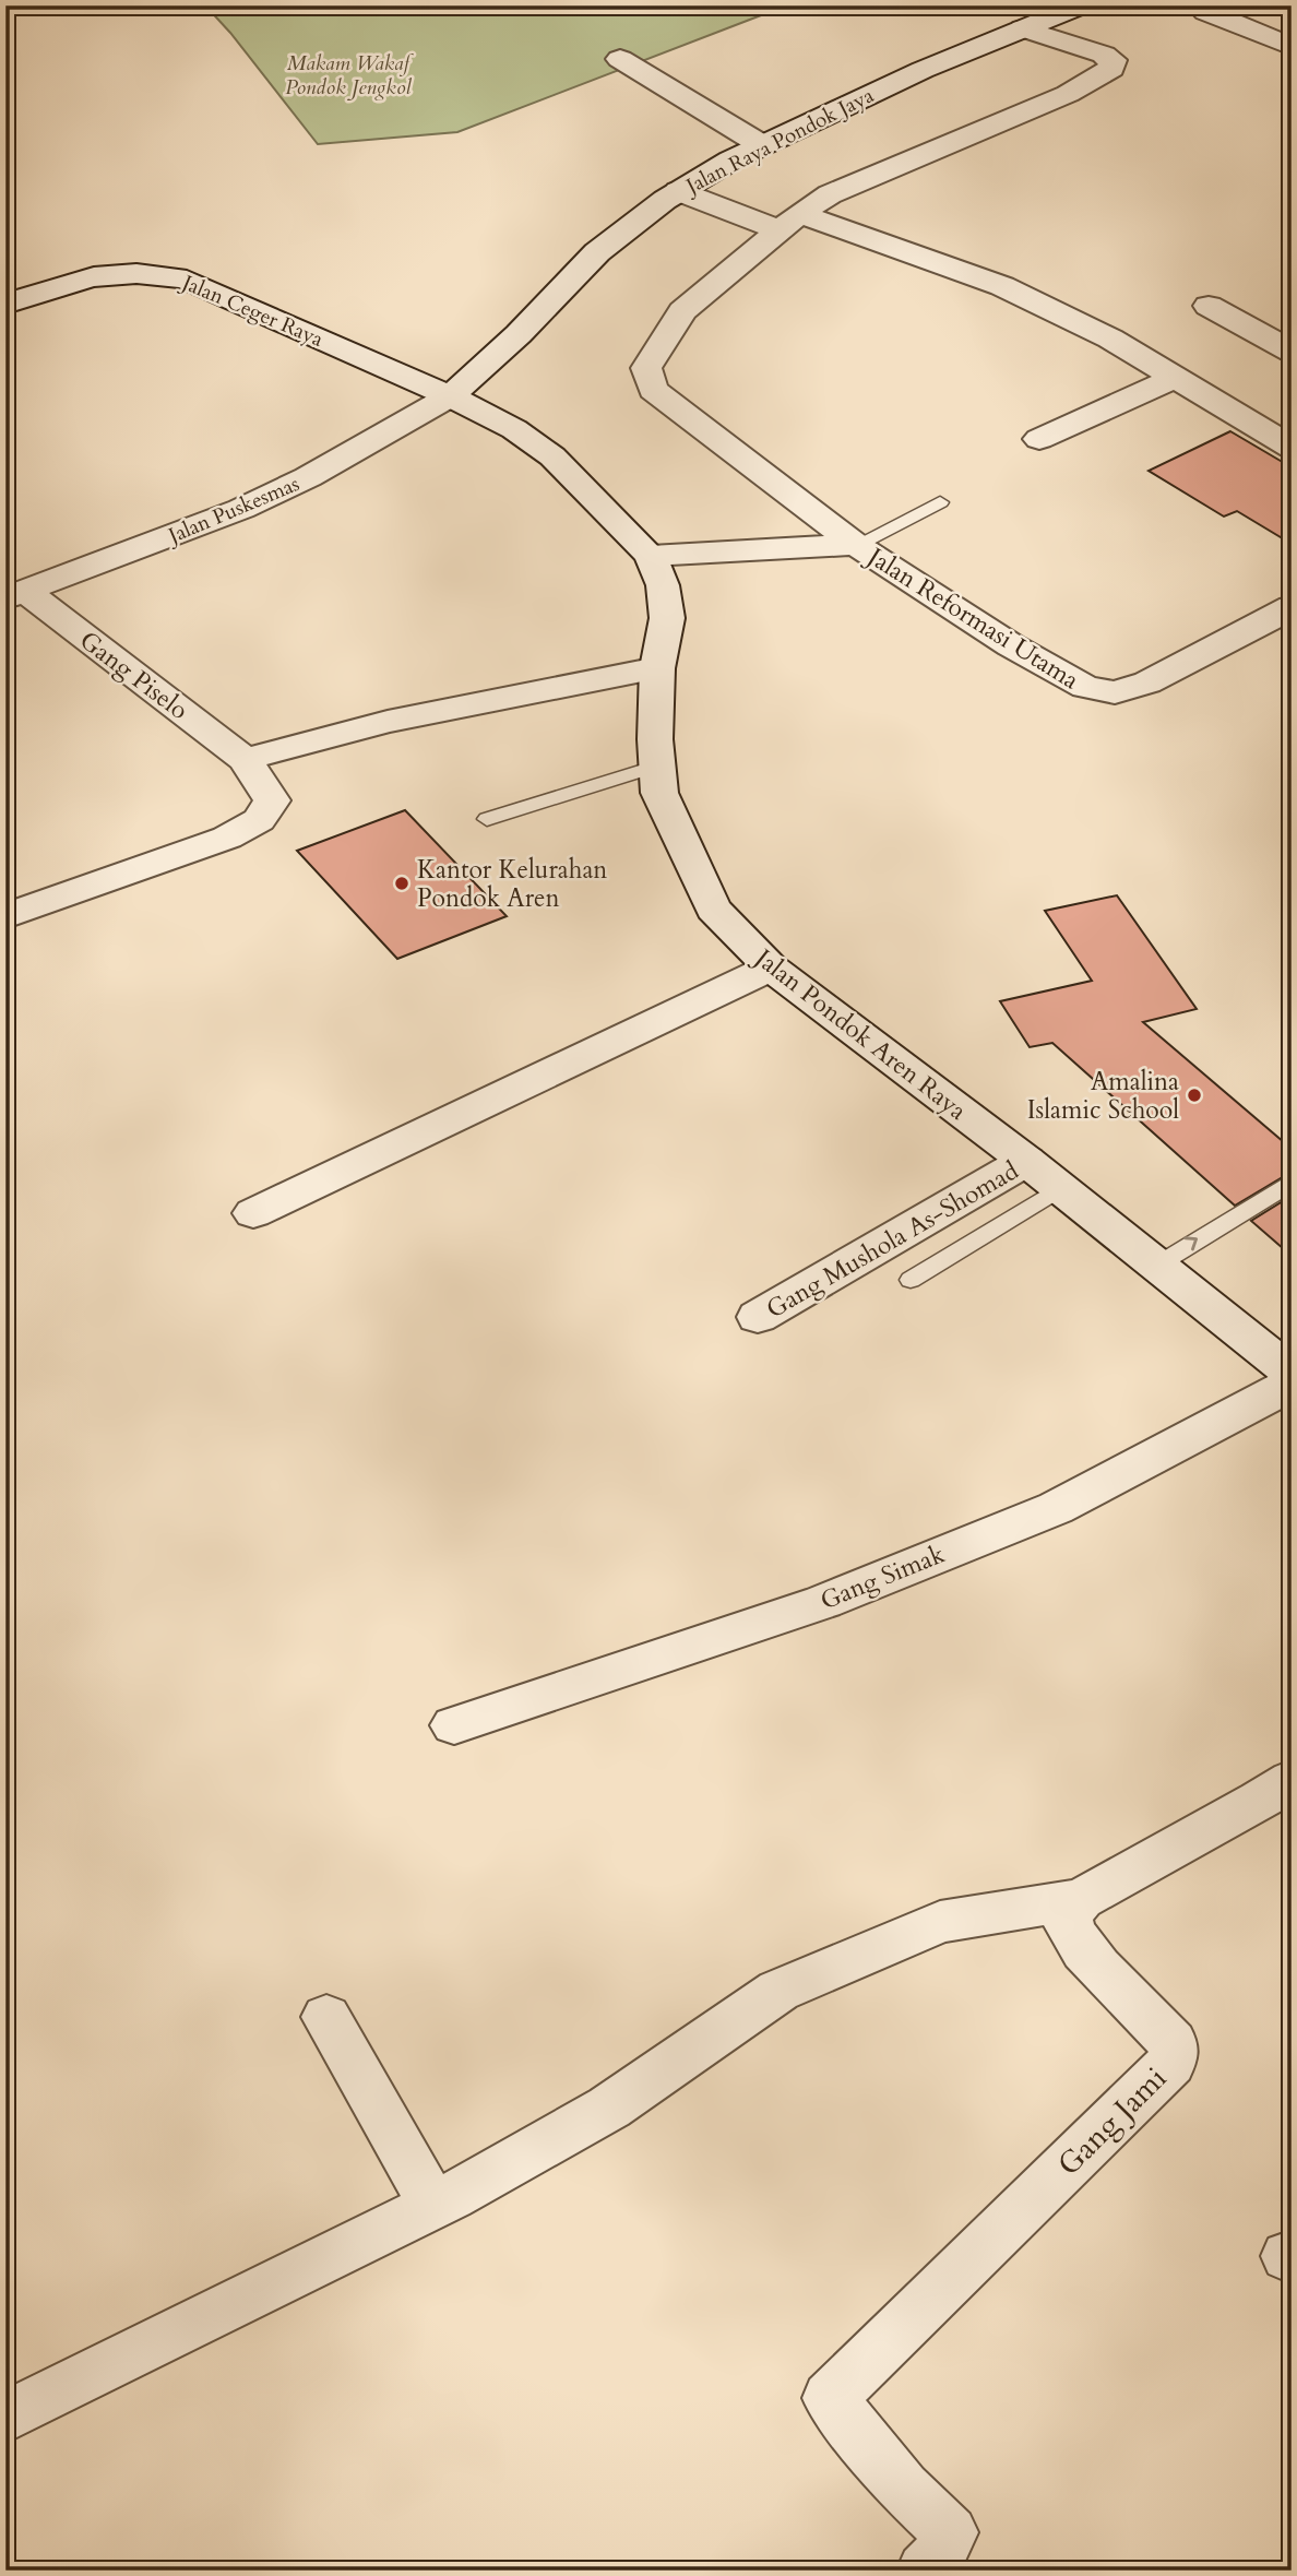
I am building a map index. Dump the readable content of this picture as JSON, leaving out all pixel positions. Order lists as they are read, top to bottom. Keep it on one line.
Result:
{"streets":{"street":["Jalan Raya Pondok Jaya","Jalan Ceger Raya","Jalan Puskesmas","Jalan Reformasi Utama","Gang Piselo","Jalan Pondok Aren Raya","Gang Mushola As-Shomad","Gang Simak","Gang Jami"]},"crossings":[["Jalan Raya Pondok Jaya","Jalan Ceger Raya"],["Jalan Raya Pondok Jaya","Jalan Puskesmas"],["Jalan Raya Pondok Jaya","Jalan Pondok Aren Raya"],["Jalan Ceger Raya","Jalan Puskesmas"],["Jalan Ceger Raya","Jalan Pondok Aren Raya"],["Jalan Puskesmas","Gang Piselo"],["Jalan Puskesmas","Jalan Pondok Aren Raya"],["Jalan Reformasi Utama","Jalan Pondok Aren Raya"],["Jalan Pondok Aren Raya","Gang Mushola As-Shomad"]],"parks":["Makam Wakaf Pondok Jengkol"],"places":["Kantor Kelurahan Pondok Aren","Amalina Islamic School"]}
